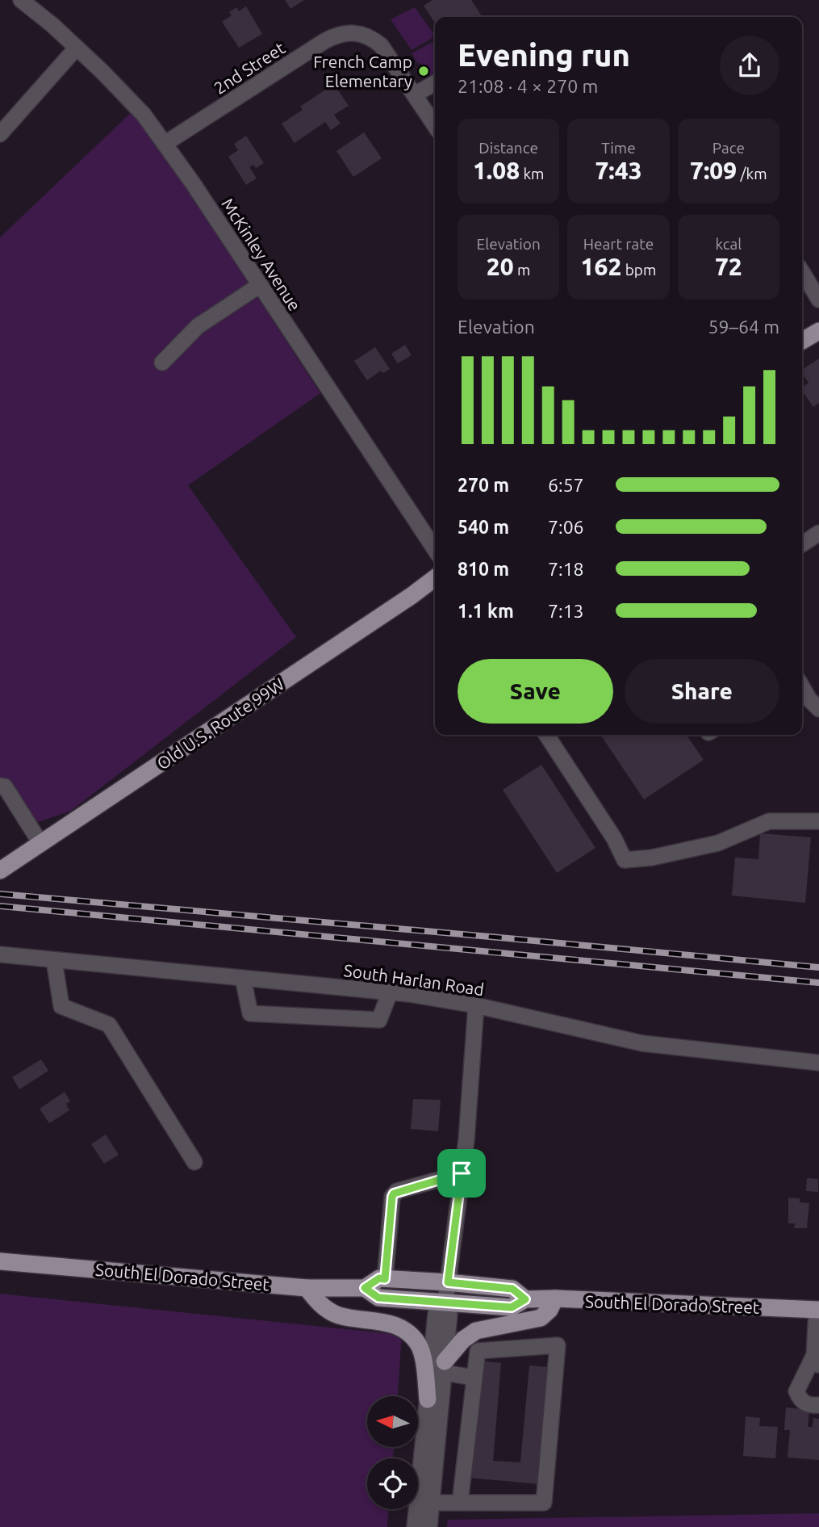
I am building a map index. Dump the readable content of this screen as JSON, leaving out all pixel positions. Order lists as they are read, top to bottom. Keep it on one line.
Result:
{"streets":{"main road":["Old U.S. Route 99W","South El Dorado Street"],"street":["2nd Street","McKinley Avenue","South Harlan Road"]},"crossings":[["2nd Street","McKinley Avenue"]],"places":["French Camp Elementary"],"north":"left","page":{"heading":["Evening run","21:08 · 4 × 270 m"],"stats":[["Distance","1.08 km"],["Time","7:43"],["Pace","7:09 /km"],["Elevation","20 m"],["Heart rate","162 bpm"],["kcal","72"]],"chart":["Elevation","59–64 m"],"list":[{"name":"270 m","note":"6:57"},{"name":"540 m","note":"7:06"},{"name":"810 m","note":"7:18"},{"name":"1.1 km","note":"7:13"}],"buttons":["Save","Share"]}}
